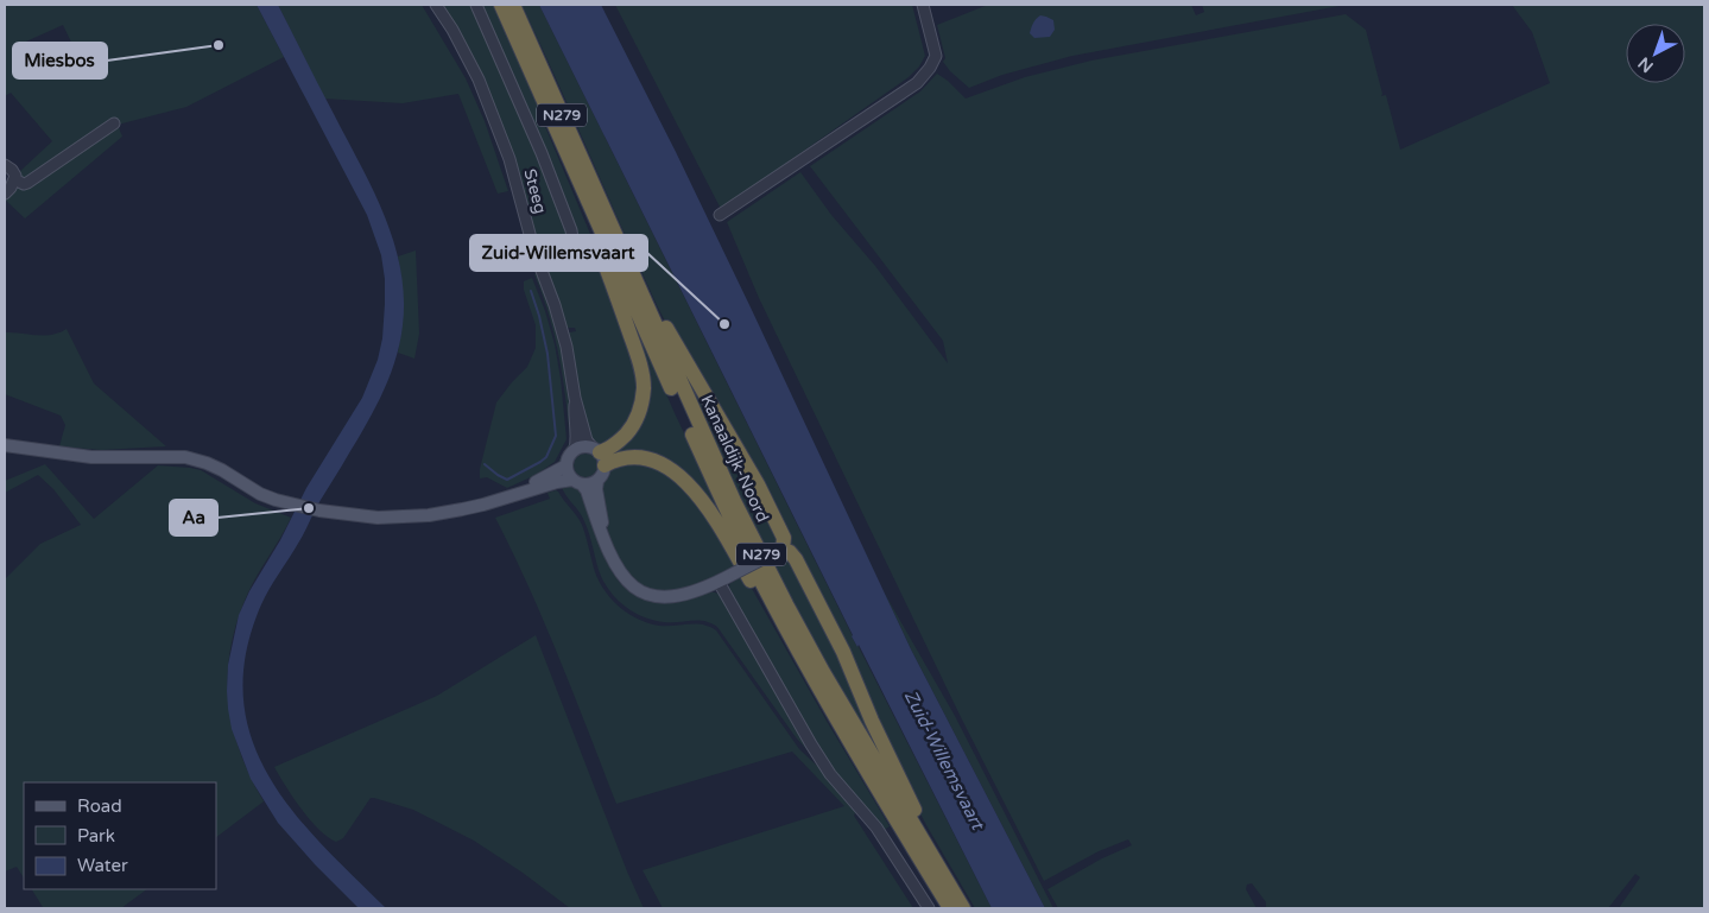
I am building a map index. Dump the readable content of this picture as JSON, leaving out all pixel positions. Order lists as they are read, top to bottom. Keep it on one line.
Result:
{"streets":{"highway":["N279","Kanaaldijk-Noord"],"street":["Steeg"]},"crossings":[["N279","Steeg"],["N279","Kanaaldijk-Noord"]],"water":["Zuid-Willemsvaart"],"places":["Miesbos","Zuid-Willemsvaart","Aa"],"legend":["Road","Park","Water"],"north":"bottom left"}
